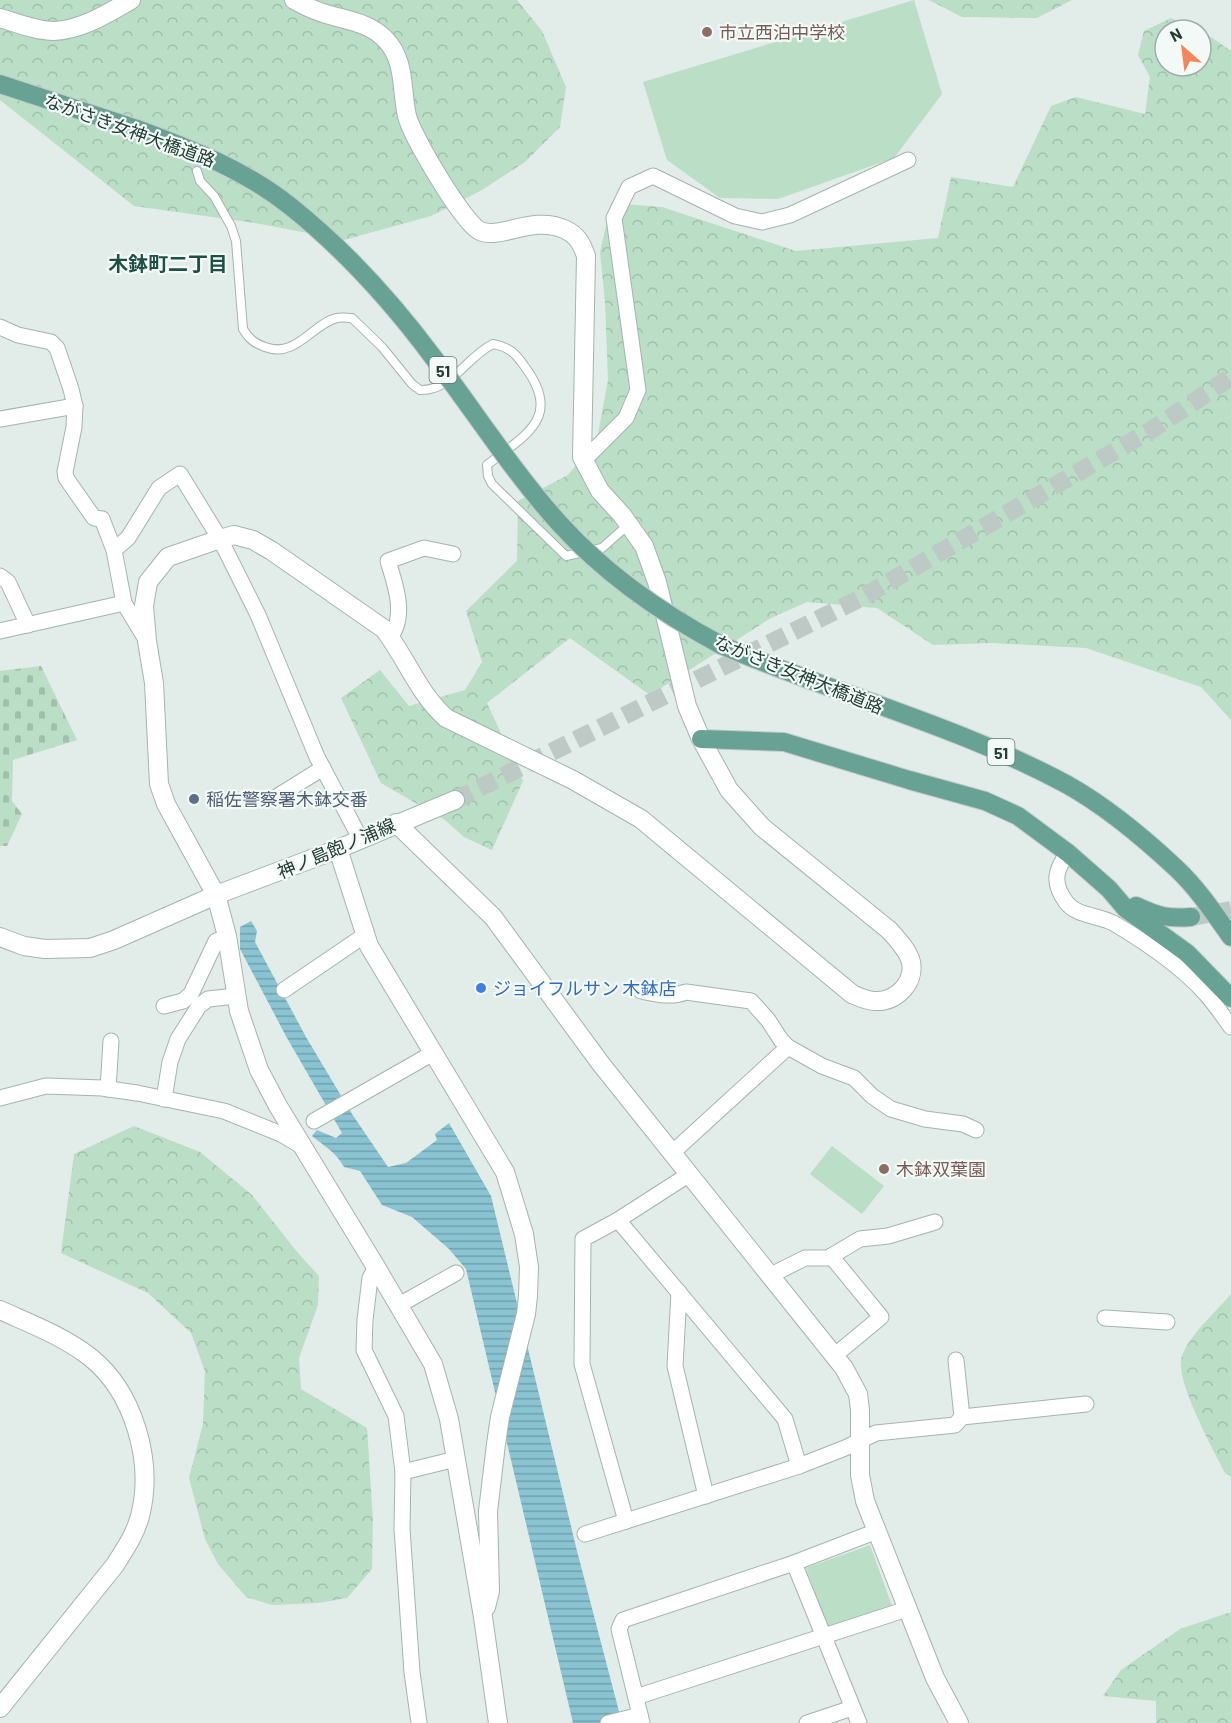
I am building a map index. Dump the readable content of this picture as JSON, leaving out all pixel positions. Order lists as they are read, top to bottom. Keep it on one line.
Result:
{"streets":{"main road":["ながさき女神大橋道路","51"],"street":["神ノ島飽ノ浦線"]},"districts":["木鉢町二丁目"],"places":["市立西泊中学校","稲佐警察署木鉢交番","ジョイフルサン 木鉢店","木鉢双葉園"],"north":"top left"}
